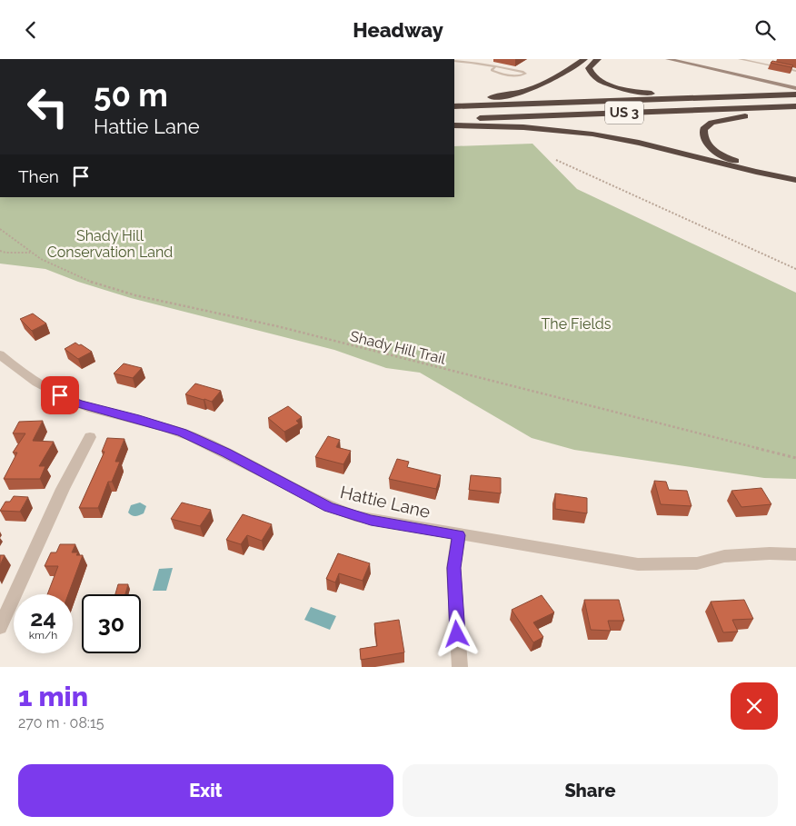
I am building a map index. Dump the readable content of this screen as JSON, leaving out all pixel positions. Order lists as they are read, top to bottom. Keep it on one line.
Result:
{"streets":{"highway":["US 3"],"street":["Hattie Lane"],"path":["Shady Hill Trail"]},"parks":["Shady Hill Conservation Land","The Fields"],"page":{"header":"Headway","turn":["50 m","Hattie Lane"],"then":"Then","speed":"24 km/h","limit":"30","heading":["1 min","270 m · 08:15"],"buttons":["Exit","Share"]}}
